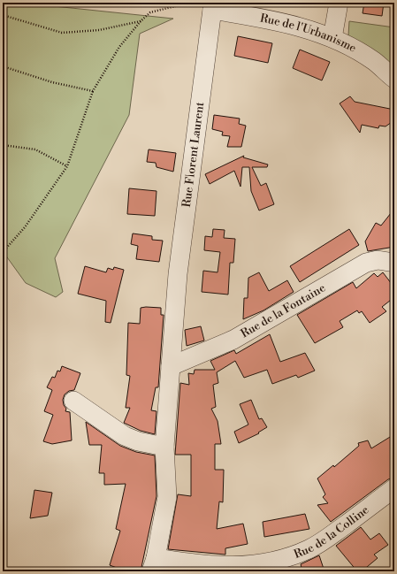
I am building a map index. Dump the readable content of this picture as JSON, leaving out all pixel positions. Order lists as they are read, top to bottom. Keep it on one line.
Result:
{"streets":{"street":["Rue de l'Urbanisme","Rue Florent Laurent","Rue de la Fontaine","Rue de la Colline"]},"crossings":[["Rue de l'Urbanisme","Rue Florent Laurent"],["Rue Florent Laurent","Rue de la Fontaine"]]}
